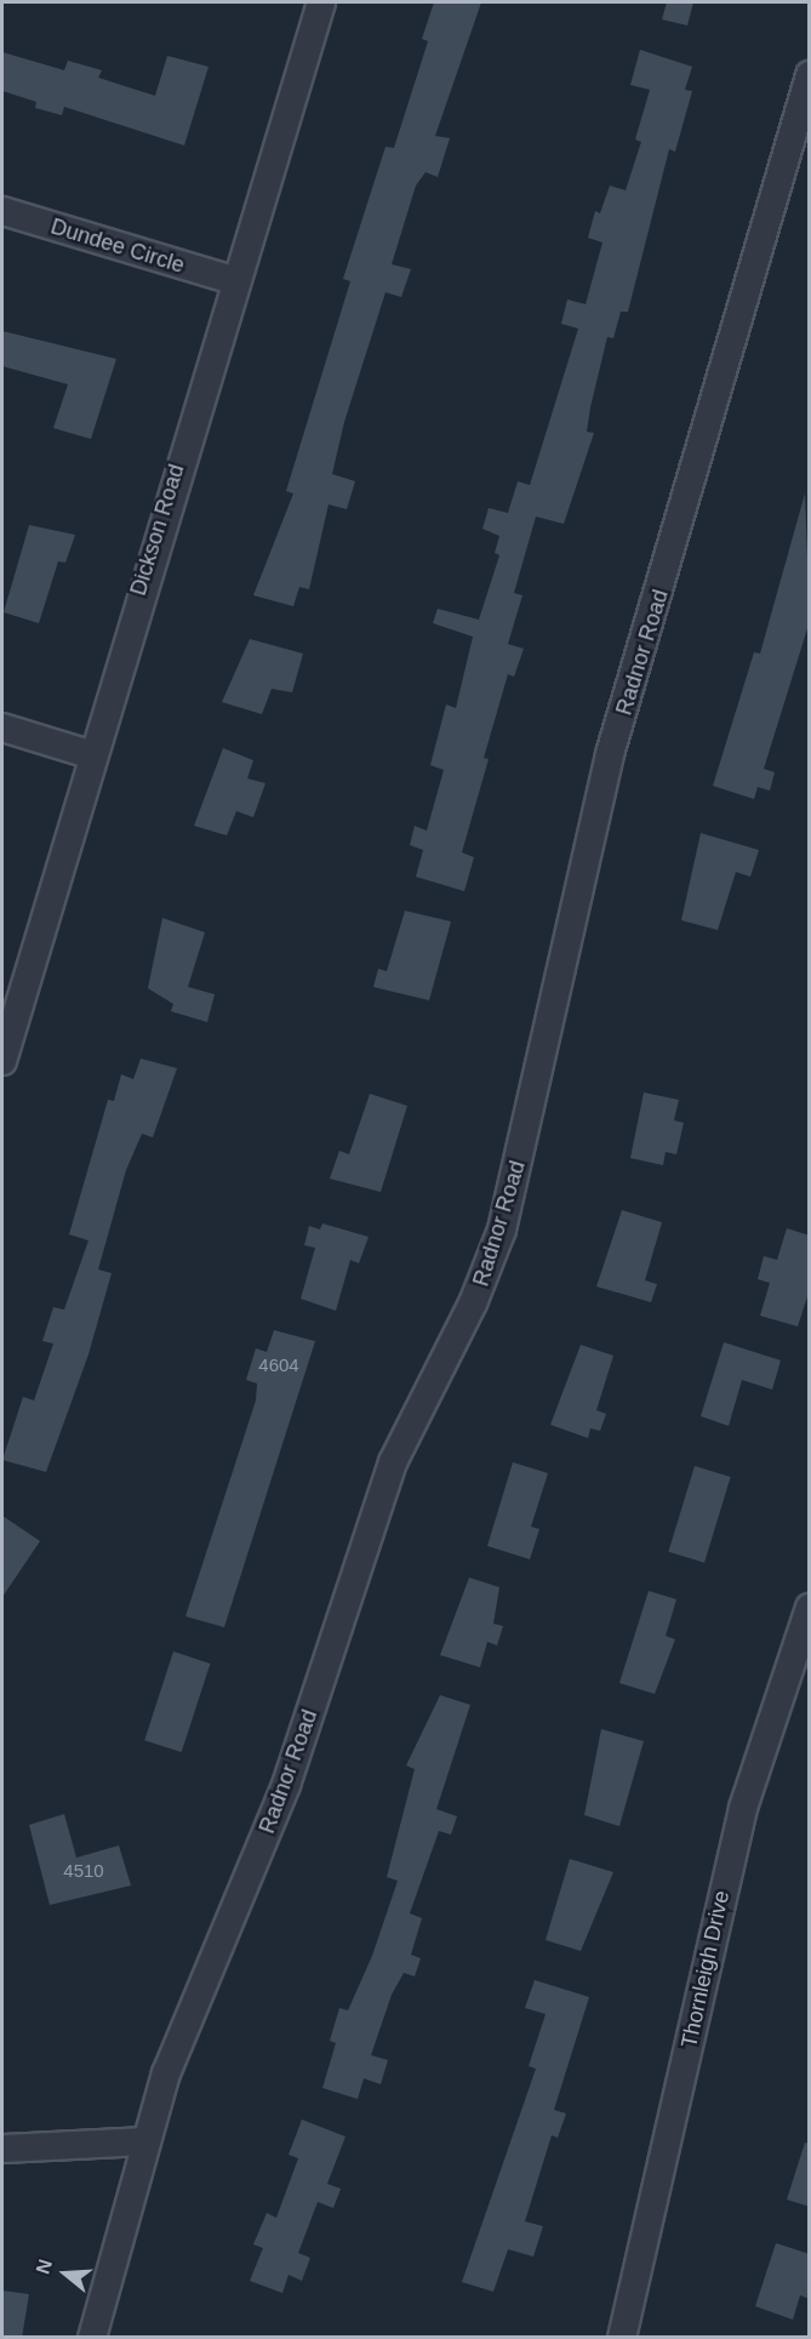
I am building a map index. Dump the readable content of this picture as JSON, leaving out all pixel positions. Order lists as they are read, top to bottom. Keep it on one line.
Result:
{"streets":{"street":["Dundee Circle","Dickson Road","Radnor Road","Thornleigh Drive"]},"crossings":[["Dundee Circle","Dickson Road"]],"house_numbers":["4604","4510"],"north":"left"}
